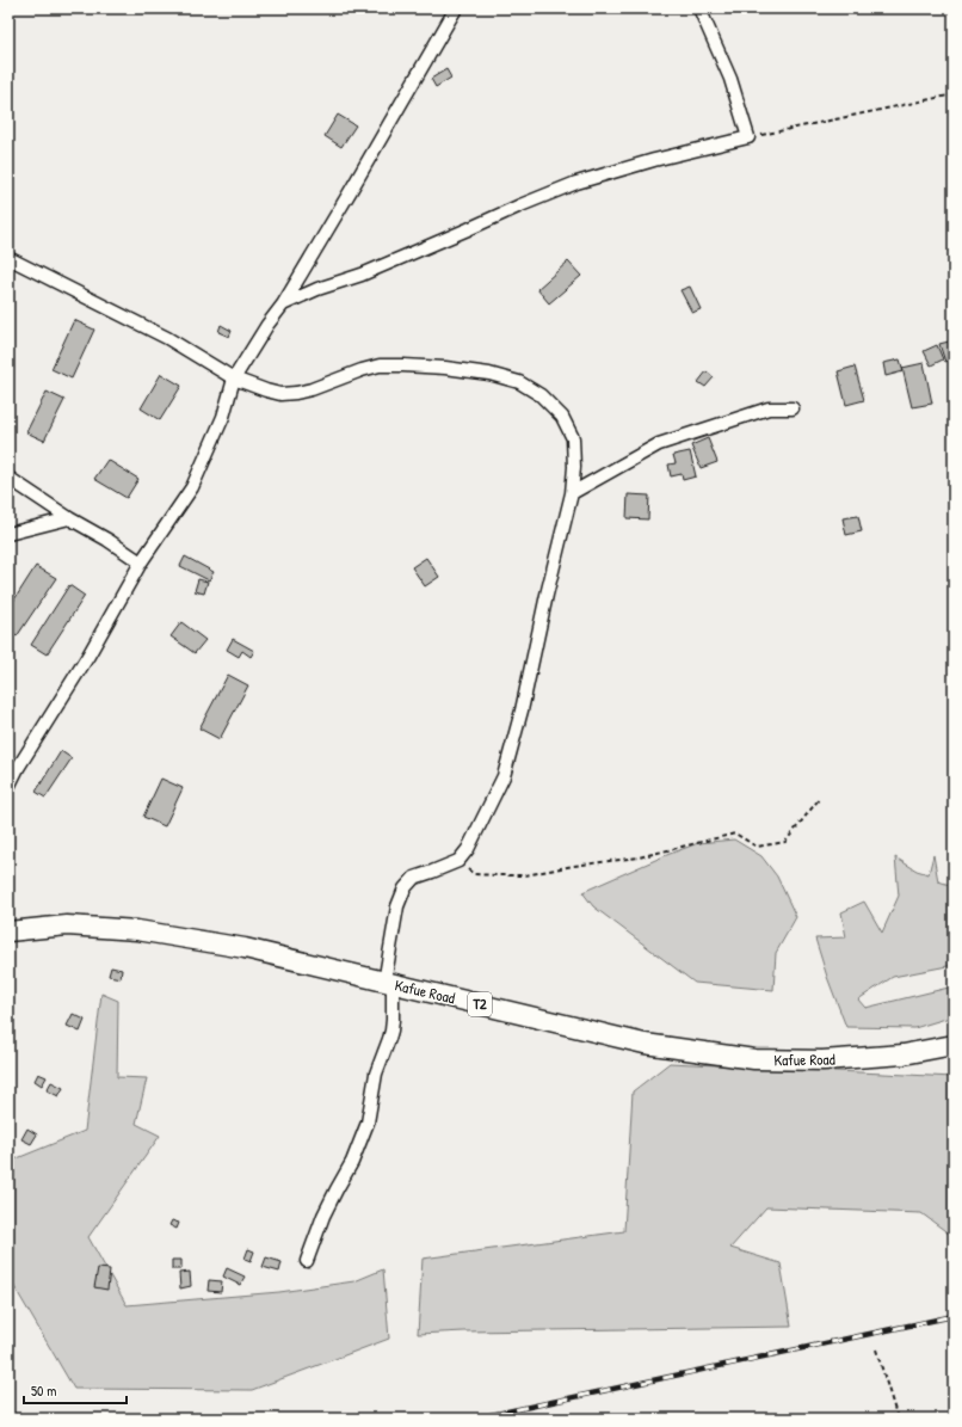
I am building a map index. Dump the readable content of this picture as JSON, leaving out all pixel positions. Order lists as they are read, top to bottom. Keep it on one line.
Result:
{"streets":{"highway":["Kafue Road","T2"]},"scale_bar":"50 m"}
